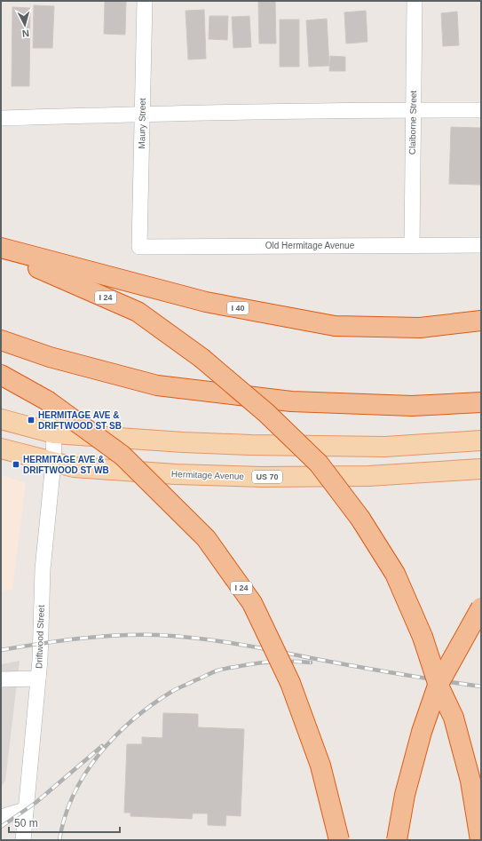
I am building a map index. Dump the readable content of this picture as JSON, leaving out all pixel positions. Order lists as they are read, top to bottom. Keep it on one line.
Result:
{"streets":{"highway":["I 24","I 40"],"main road":["Hermitage Avenue","US 70"],"street":["Claiborne Street","Maury Street","Old Hermitage Avenue","Driftwood Street"]},"crossings":[["Claiborne Street","Old Hermitage Avenue"],["Maury Street","Old Hermitage Avenue"],["Hermitage Avenue","Driftwood Street"]],"places":{"transit":["HERMITAGE AVE & DRIFTWOOD ST SB","HERMITAGE AVE & DRIFTWOOD ST WB"]},"scale_bar":"50 m","north":"bottom"}
